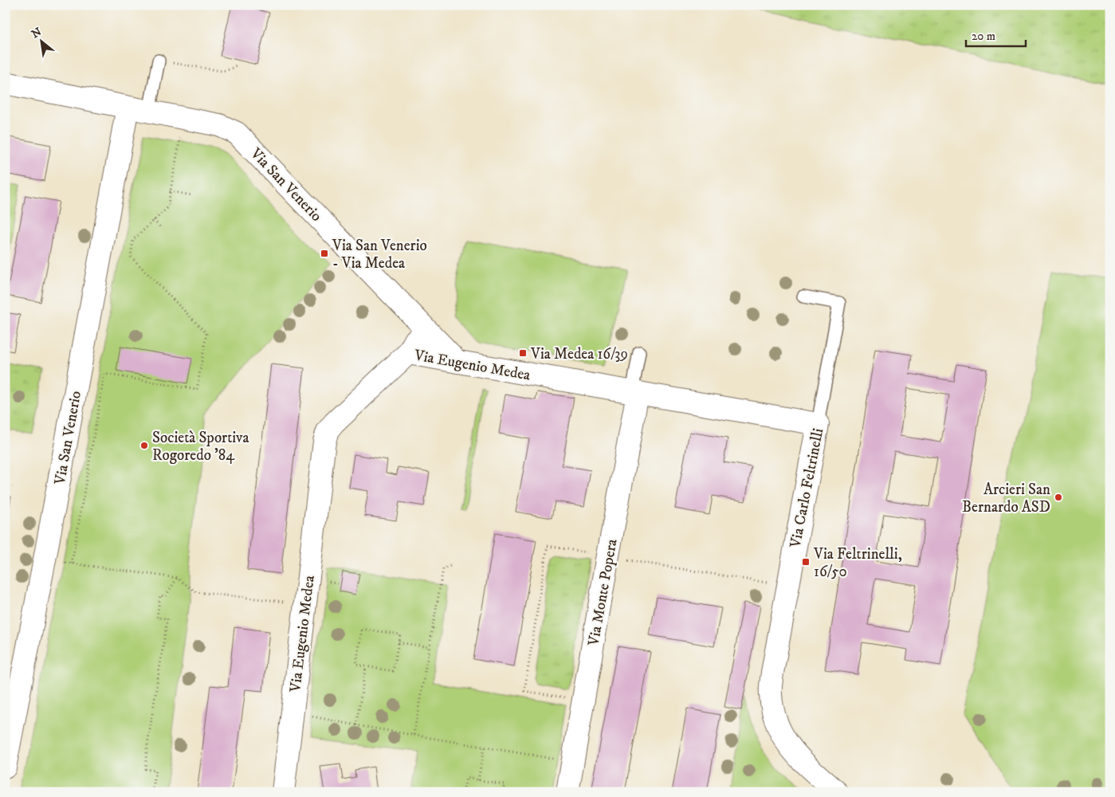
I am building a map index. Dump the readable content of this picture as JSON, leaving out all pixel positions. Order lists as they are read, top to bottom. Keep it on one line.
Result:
{"streets":{"street":["Via San Venerio","Via Eugenio Medea","Via Carlo Feltrinelli","Via Monte Popera"]},"crossings":[["Via San Venerio","Via Eugenio Medea"],["Via Eugenio Medea","Via Carlo Feltrinelli"],["Via Eugenio Medea","Via Monte Popera"]],"places":{"transit":["Via San Venerio - Via Medea","Via Medea 16/39","Via Feltrinelli, 16/50"],"other":["Società Sportiva Rogoredo '84","Arcieri San Bernardo ASD"]},"scale_bar":"20 m","north":"top left"}
